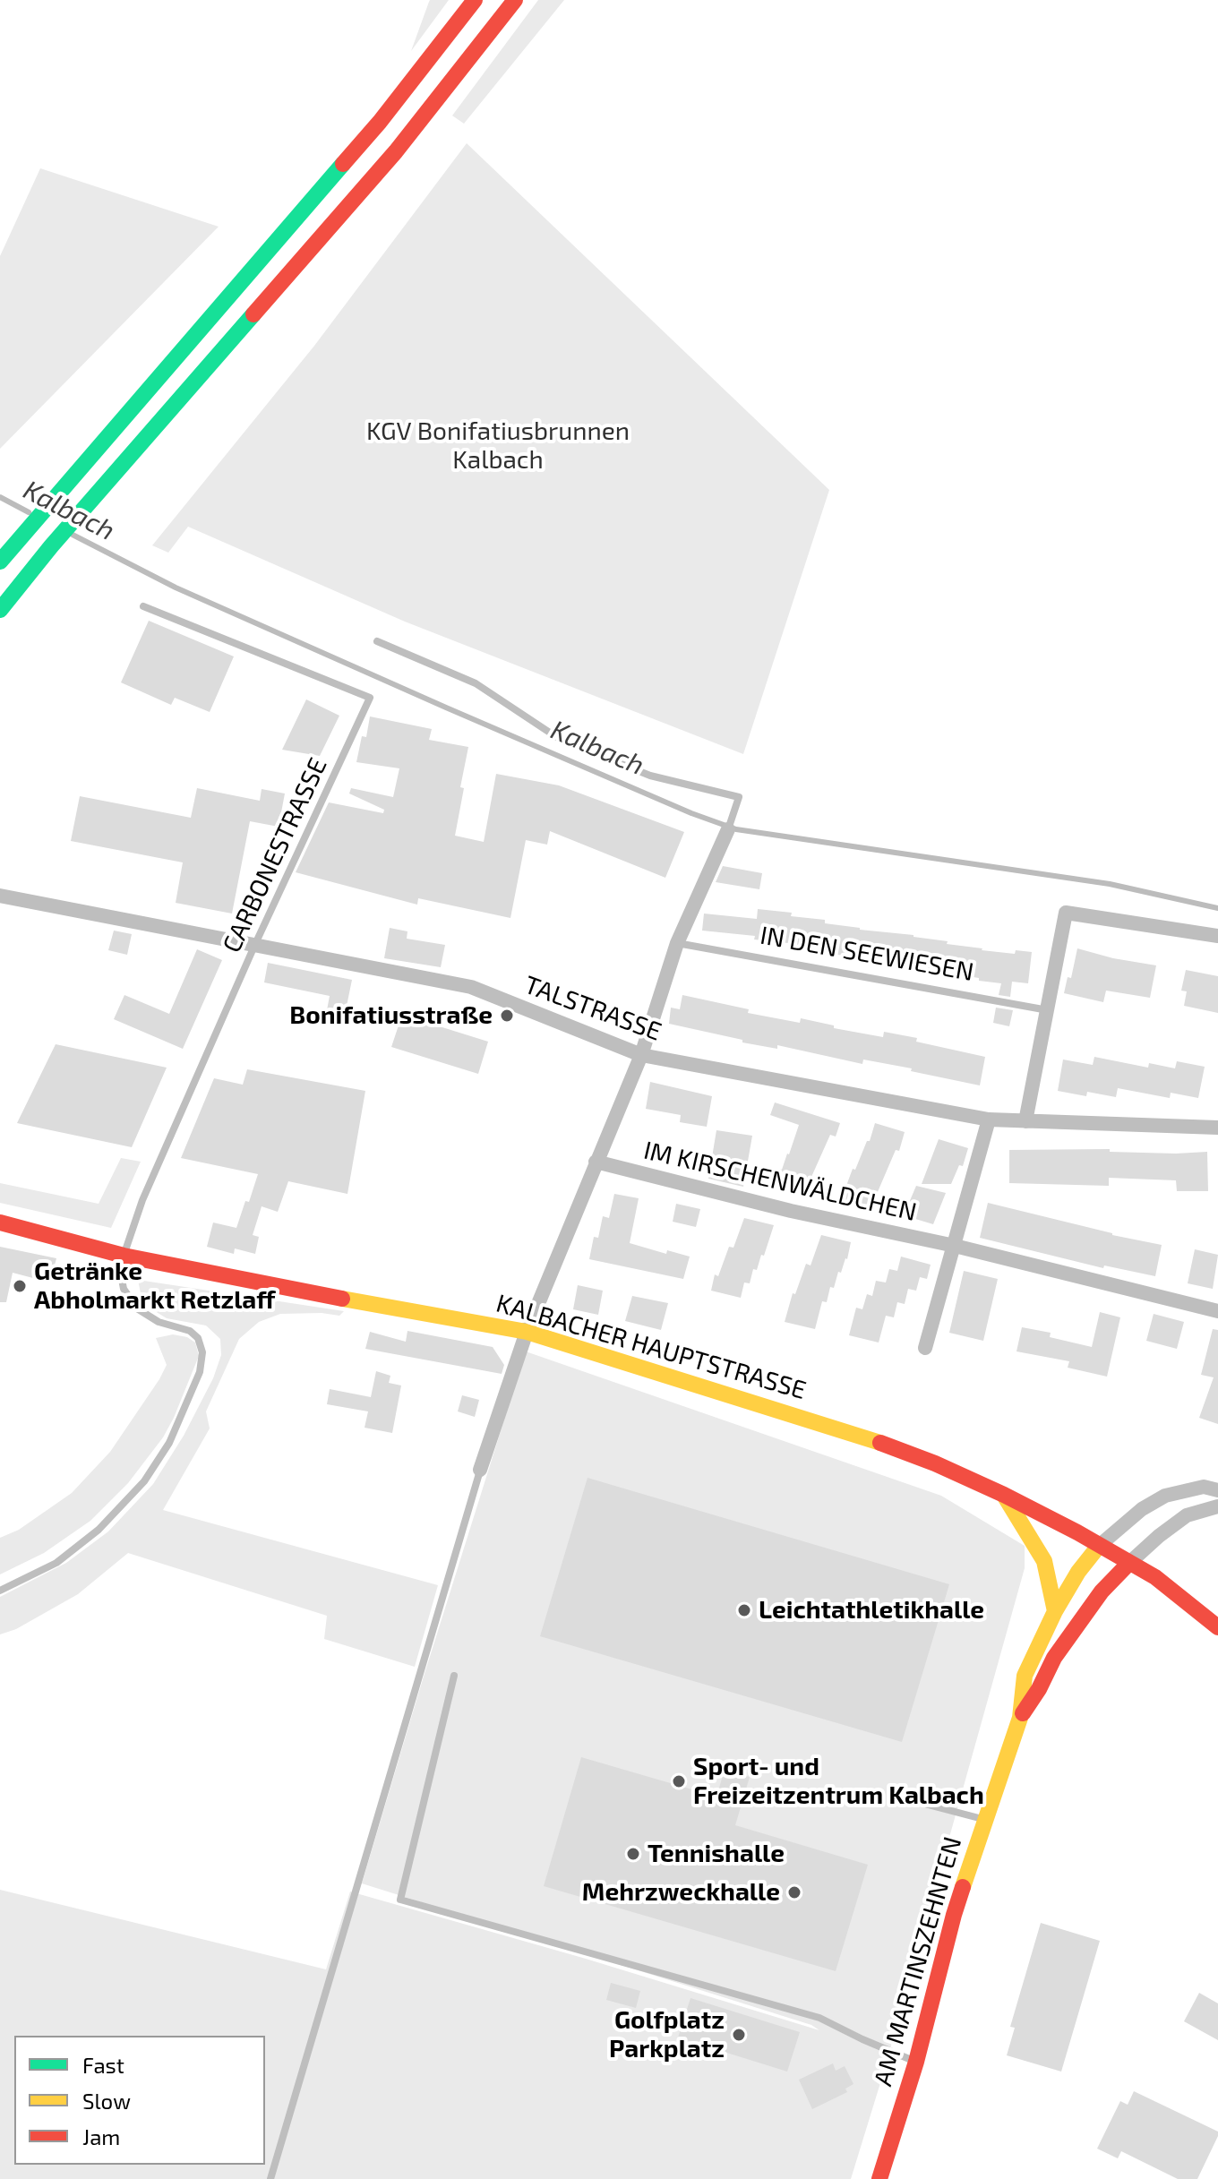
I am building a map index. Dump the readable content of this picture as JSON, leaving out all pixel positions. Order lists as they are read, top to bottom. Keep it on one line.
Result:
{"streets":{"main road":["KALBACHER HAUPTSTRASSE","AM MARTINSZEHNTEN"],"street":["TALSTRASSE","IM KIRSCHENWÄLDCHEN"],"lane":["CARBONESTRASSE","IN DEN SEEWIESEN"]},"crossings":[["CARBONESTRASSE","TALSTRASSE"],["CARBONESTRASSE","KALBACHER HAUPTSTRASSE"],["KALBACHER HAUPTSTRASSE","AM MARTINSZEHNTEN"]],"water":["Kalbach"],"parks":["KGV Bonifatiusbrunnen Kalbach"],"places":["Bonifatiusstraße","Getränke Abholmarkt Retzlaff","Leichtathletikhalle","Sport- und Freizeitzentrum Kalbach","Tennishalle","Mehrzweckhalle","Golfplatz Parkplatz"],"legend":["Fast","Slow","Jam"]}
